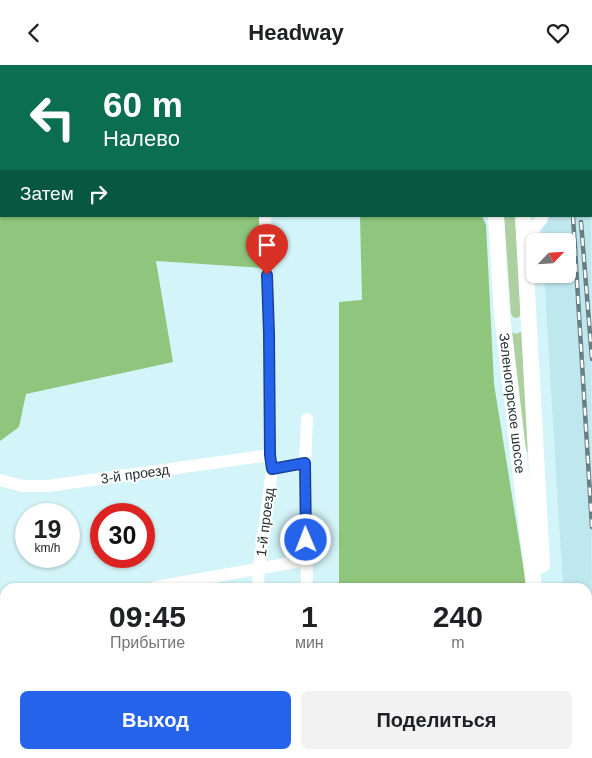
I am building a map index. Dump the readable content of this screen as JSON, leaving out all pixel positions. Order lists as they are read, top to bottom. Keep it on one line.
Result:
{"streets":{"main road":["Зеленогорское шоссе"],"street":["3-й проезд","1-й проезд"]},"crossings":[["3-й проезд","1-й проезд"]],"north":"top right","page":{"header":"Headway","turn":["60 m","Налево"],"then":"Затем","speed":"19 km/h","limit":"30","eta":["09:45","Прибытие","1","мин","240","m"],"buttons":["Выход","Поделиться"]}}
